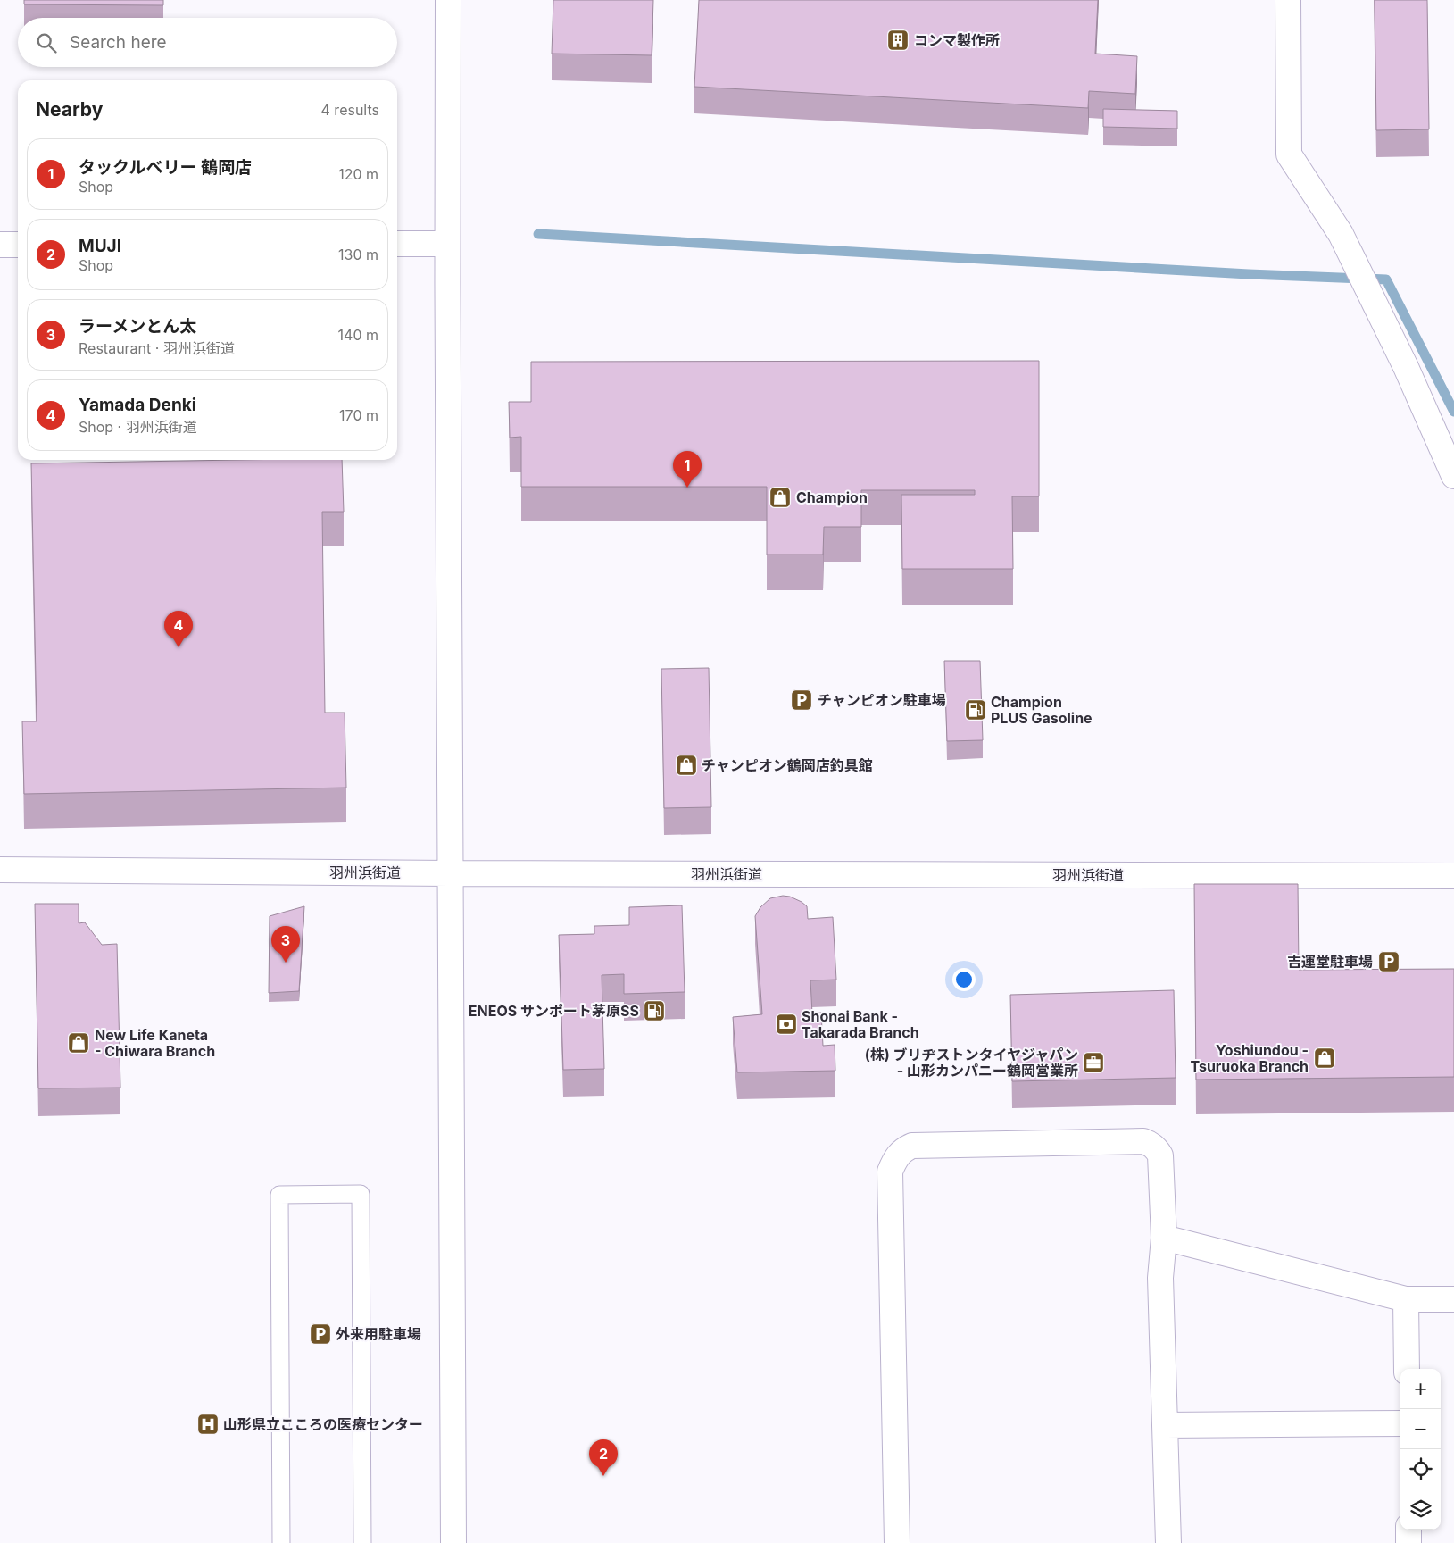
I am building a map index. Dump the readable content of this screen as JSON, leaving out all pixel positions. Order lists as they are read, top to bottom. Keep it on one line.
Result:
{"streets":{"street":["羽州浜街道"]},"places":{"building":["コンマ製作所"],"shop":["Champion","チャンピオン鶴岡店釣具館","New Life Kaneta - Chiwara Branch","Yoshiundou - Tsuruoka Branch"],"parking":["チャンピオン駐車場","吉運堂駐車場","外来用駐車場"],"fuel station":["Champion PLUS Gasoline","ENEOS サンポート茅原SS"],"bank":["Shonai Bank - Takarada Branch"],"office":["(株) ブリヂストンタイヤジャパン - 山形カンパニー鶴岡営業所"],"hospital":["山形県立こころの医療センター"]},"page":{"search":"Search here","heading":["Nearby","4 results"],"list":[{"mark":"1","name":"タックルベリー 鶴岡店","note":"Shop","value":"120 m"},{"mark":"2","name":"MUJI","note":"Shop","value":"130 m"},{"mark":"3","name":"ラーメンとん太","note":"Restaurant · 羽州浜街道","value":"140 m"},{"mark":"4","name":"Yamada Denki","note":"Shop · 羽州浜街道","value":"170 m"}],"pins":["1","4","3","2"],"map_buttons":["+","−"]}}
